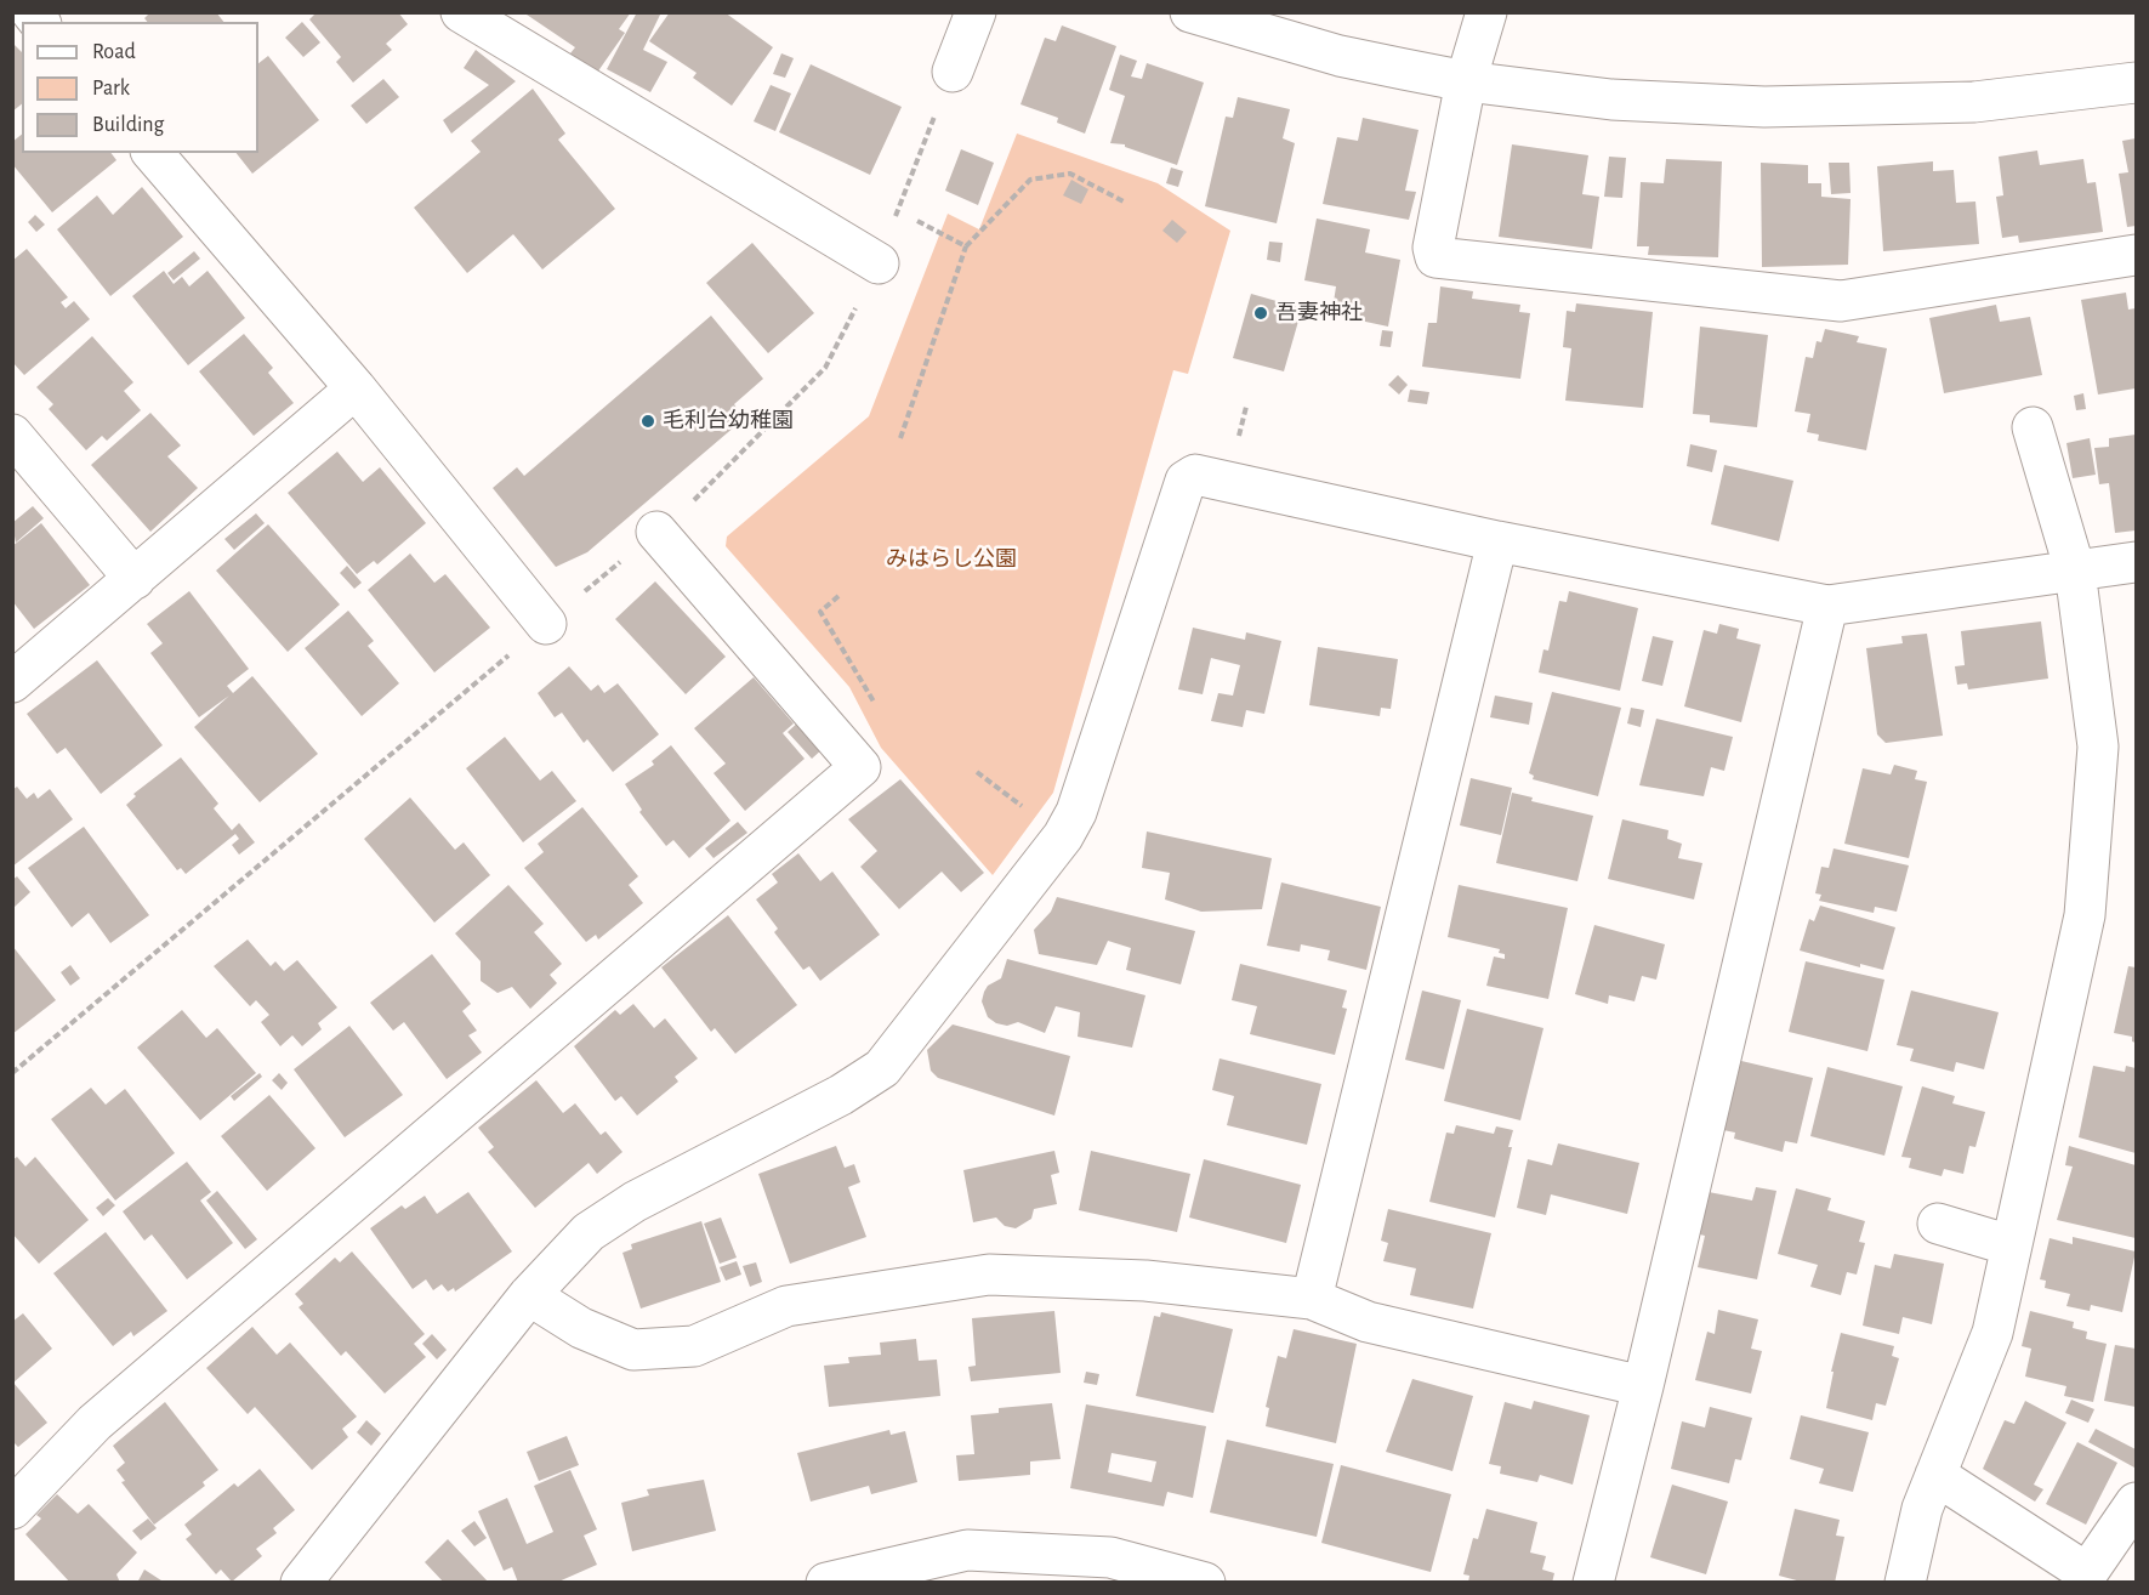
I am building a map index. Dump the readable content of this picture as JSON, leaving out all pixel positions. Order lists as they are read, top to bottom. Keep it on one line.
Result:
{"parks":["みはらし公園"],"places":["吾妻神社","毛利台幼稚園"],"legend":["Road","Park","Building"]}
